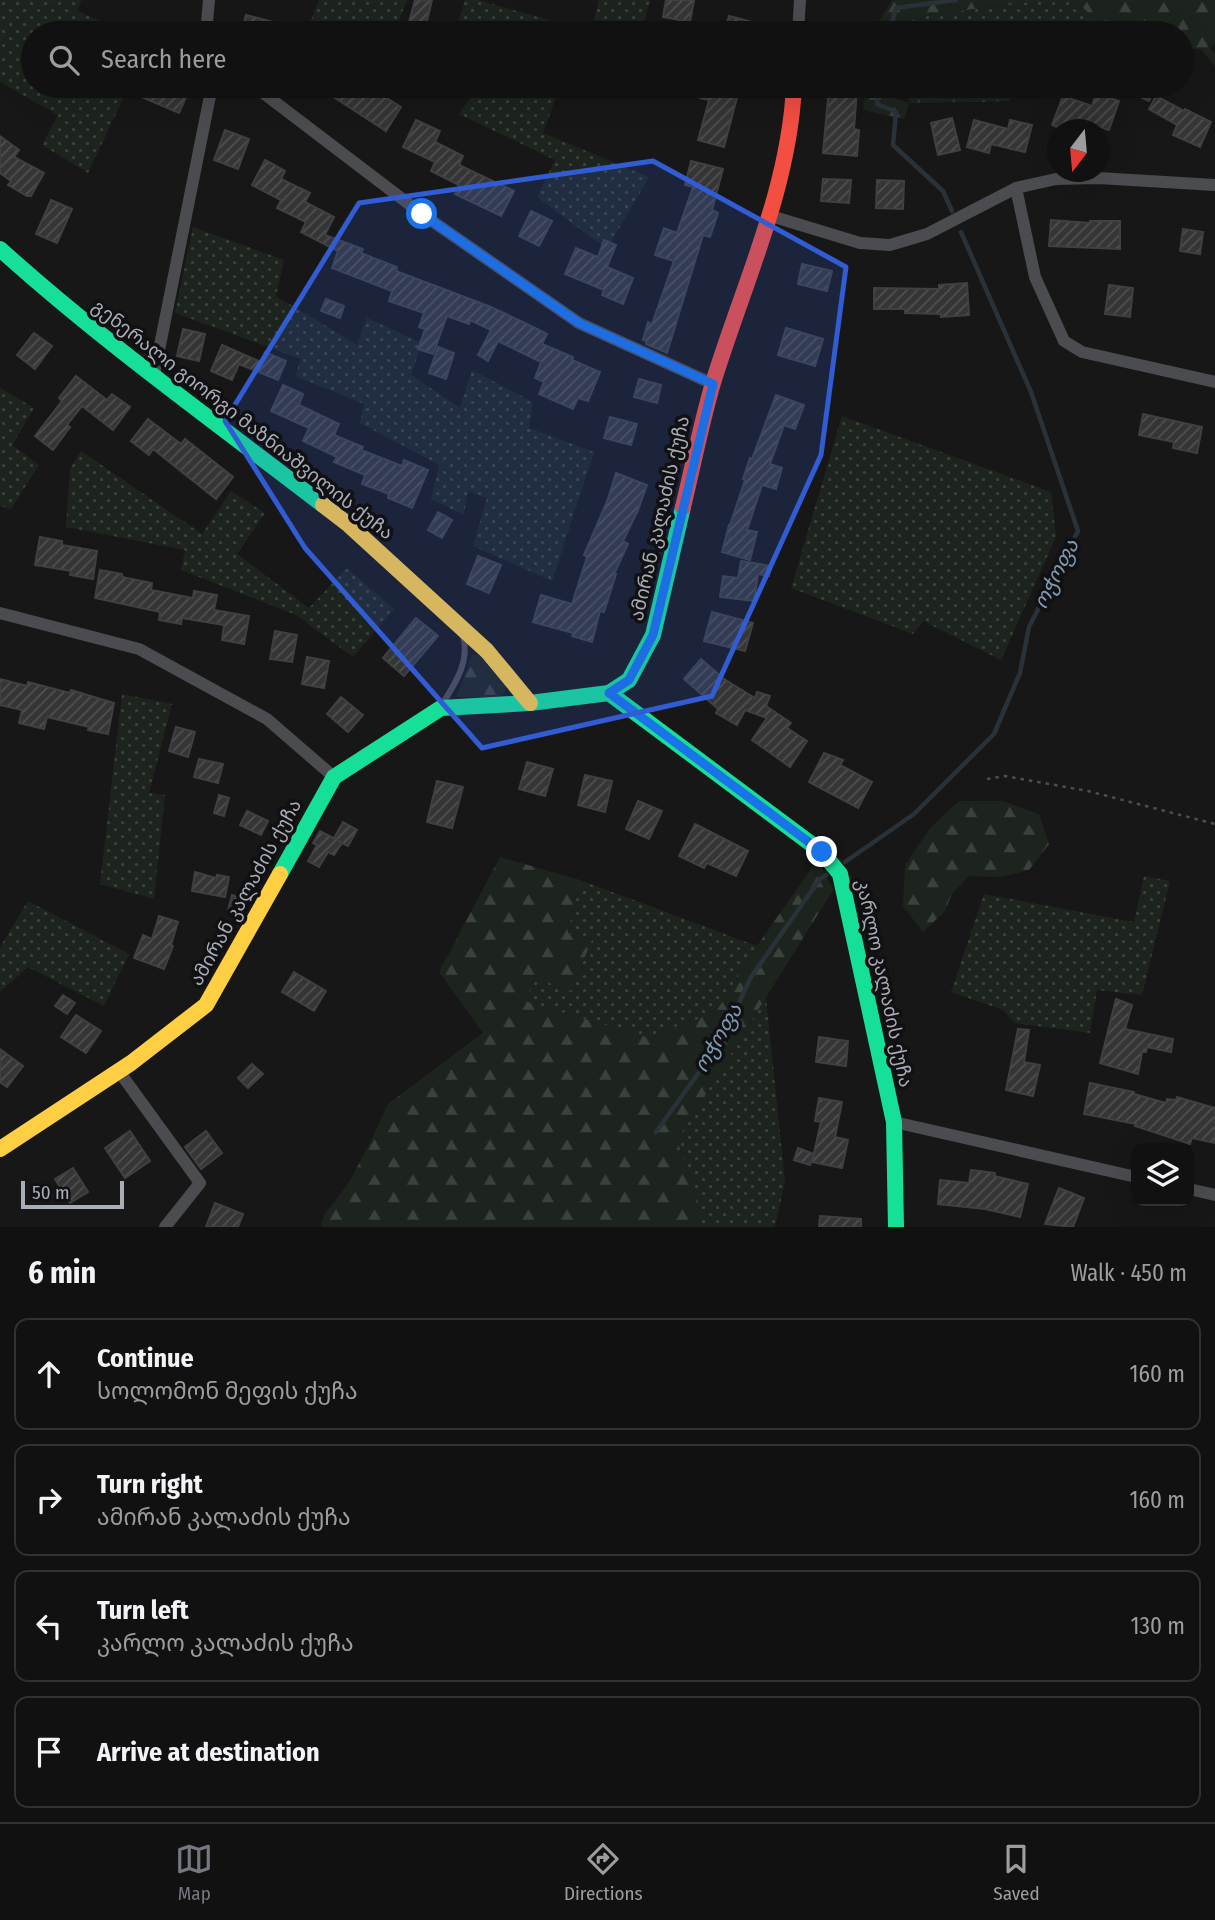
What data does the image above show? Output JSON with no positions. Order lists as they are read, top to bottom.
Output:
{
  "streets": {
    "street": ["გენერალი გიორგი მაზნიაშვილის ქუჩა", "ამირან კალაძის ქუჩა", "კარლო კალაძის ქუჩა"]
  },
  "crossings": [
    ["გენერალი გიორგი მაზნიაშვილის ქუჩა", "ამირან კალაძის ქუჩა"],
    ["ამირან კალაძის ქუჩა", "კარლო კალაძის ქუჩა"]
  ],
  "water": ["ოჭოფა"],
  "scale_bar": "50 m",
  "north": "bottom",
  "page": {
    "search": "Search here",
    "scale": "50 m",
    "heading": ["6 min", "Walk · 450 m"],
    "list": [
      ["Continue", "სოლომონ მეფის ქუჩა", "160 m"],
      ["Turn right", "ამირან კალაძის ქუჩა", "160 m"],
      ["Turn left", "კარლო კალაძის ქუჩა", "130 m"],
      "Arrive at destination"
    ],
    "nav": ["Map", "Directions", "Saved"]
  }
}
